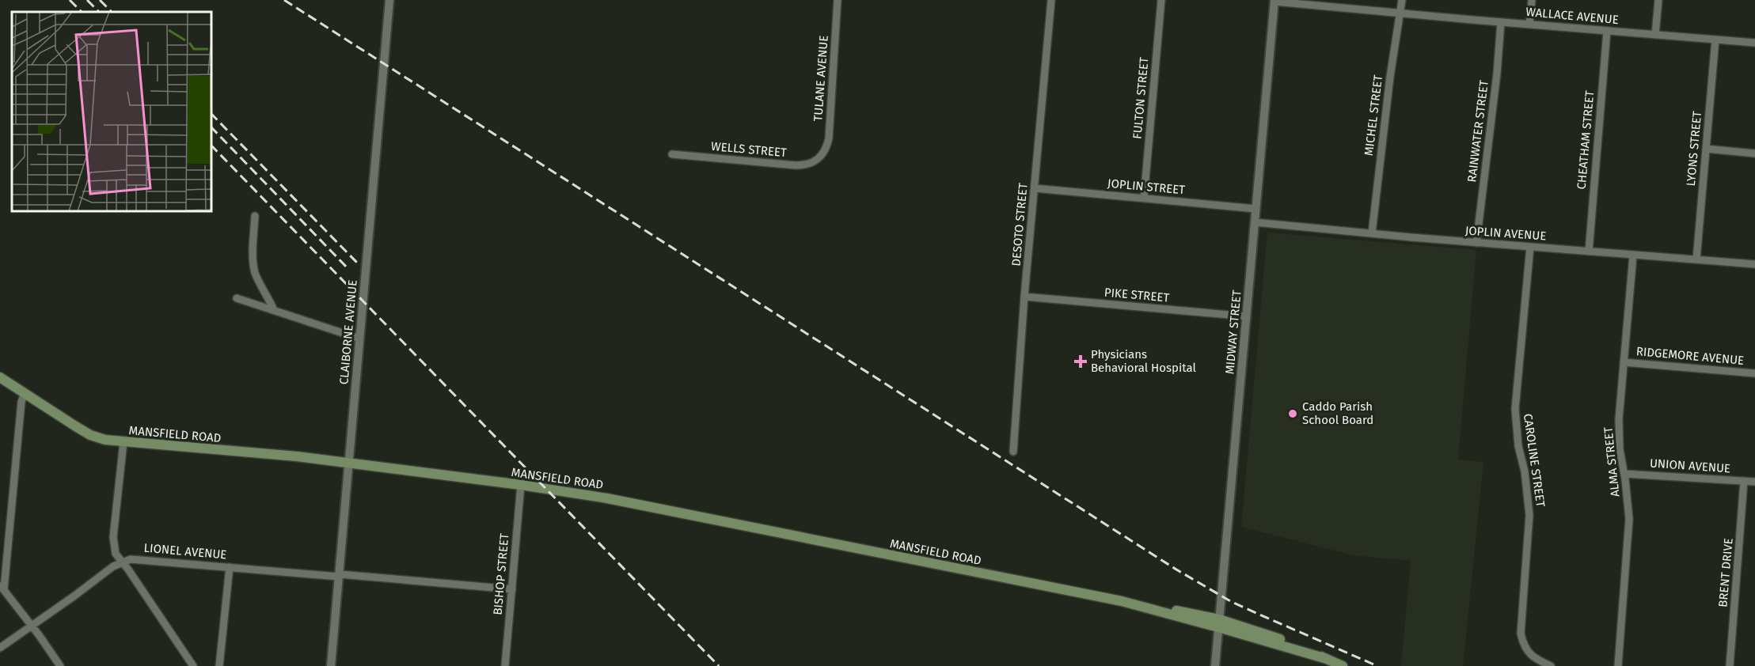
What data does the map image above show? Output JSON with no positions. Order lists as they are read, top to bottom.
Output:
{
  "streets": {
    "main road": ["MANSFIELD ROAD"],
    "street": [
      "WALLACE AVENUE",
      "TULANE AVENUE",
      "FULTON STREET",
      "MICHEL STREET",
      "RAINWATER STREET",
      "CHEATHAM STREET",
      "LYONS STREET",
      "WELLS STREET",
      "JOPLIN STREET",
      "DESOTO STREET",
      "JOPLIN AVENUE",
      "PIKE STREET",
      "CLAIBORNE AVENUE",
      "MIDWAY STREET",
      "RIDGEMORE AVENUE",
      "CAROLINE STREET",
      "ALMA STREET",
      "UNION AVENUE",
      "LIONEL AVENUE",
      "BRENT DRIVE",
      "BISHOP STREET"
    ]
  },
  "crossings": [
    ["WALLACE AVENUE", "MICHEL STREET"],
    ["WALLACE AVENUE", "RAINWATER STREET"],
    ["WALLACE AVENUE", "CHEATHAM STREET"],
    ["WALLACE AVENUE", "LYONS STREET"],
    ["WALLACE AVENUE", "MIDWAY STREET"],
    ["TULANE AVENUE", "WELLS STREET"],
    ["FULTON STREET", "JOPLIN STREET"],
    ["MICHEL STREET", "JOPLIN AVENUE"],
    ["RAINWATER STREET", "JOPLIN AVENUE"],
    ["CHEATHAM STREET", "JOPLIN AVENUE"],
    ["LYONS STREET", "JOPLIN AVENUE"],
    ["JOPLIN STREET", "DESOTO STREET"],
    ["JOPLIN STREET", "MIDWAY STREET"],
    ["DESOTO STREET", "PIKE STREET"],
    ["JOPLIN AVENUE", "MIDWAY STREET"],
    ["JOPLIN AVENUE", "CAROLINE STREET"],
    ["JOPLIN AVENUE", "ALMA STREET"],
    ["PIKE STREET", "MIDWAY STREET"],
    ["CLAIBORNE AVENUE", "MANSFIELD ROAD"],
    ["CLAIBORNE AVENUE", "LIONEL AVENUE"],
    ["MIDWAY STREET", "MANSFIELD ROAD"],
    ["RIDGEMORE AVENUE", "ALMA STREET"],
    ["MANSFIELD ROAD", "BISHOP STREET"],
    ["ALMA STREET", "UNION AVENUE"],
    ["UNION AVENUE", "BRENT DRIVE"],
    ["LIONEL AVENUE", "BISHOP STREET"]
  ],
  "places": {
    "health": ["Physicians Behavioral Hospital"],
    "other": ["Caddo Parish School Board"]
  }
}
